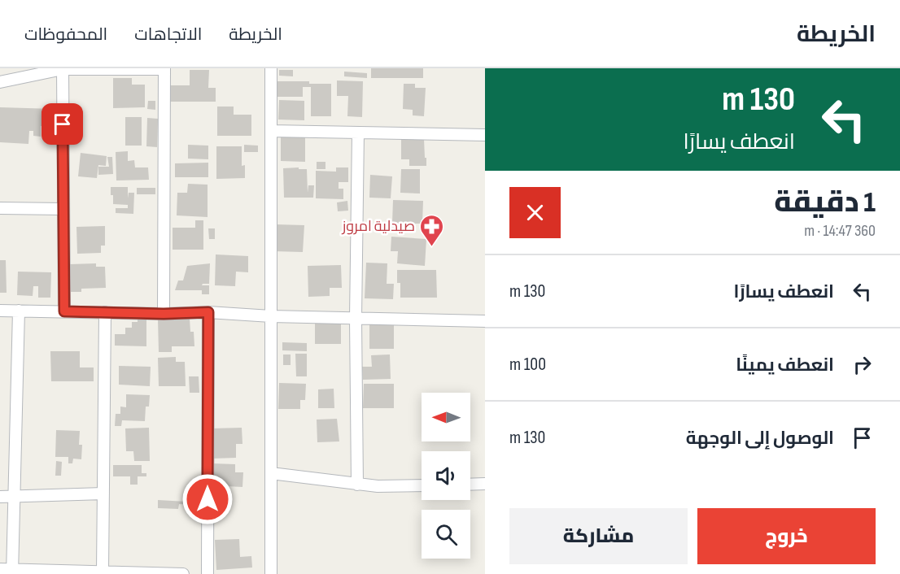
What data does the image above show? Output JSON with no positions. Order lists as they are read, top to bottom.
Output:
{
  "places": {
    "pharmacy": ["صيدلية امروز"]
  },
  "north": "left",
  "page": {
    "header": "الخريطة",
    "nav": ["الخريطة", "الاتجاهات", "المحفوظات"],
    "turn": ["130 m", "انعطف يسارًا"],
    "heading": ["1 دقيقة", "360 m · 14:47"],
    "list": [
      {
        "name": "انعطف يسارًا",
        "value": "130 m"
      },
      {
        "name": "انعطف يمينًا",
        "value": "100 m"
      },
      {
        "name": "الوصول إلى الوجهة",
        "value": "130 m"
      }
    ],
    "buttons": ["خروج", "مشاركة"]
  }
}
